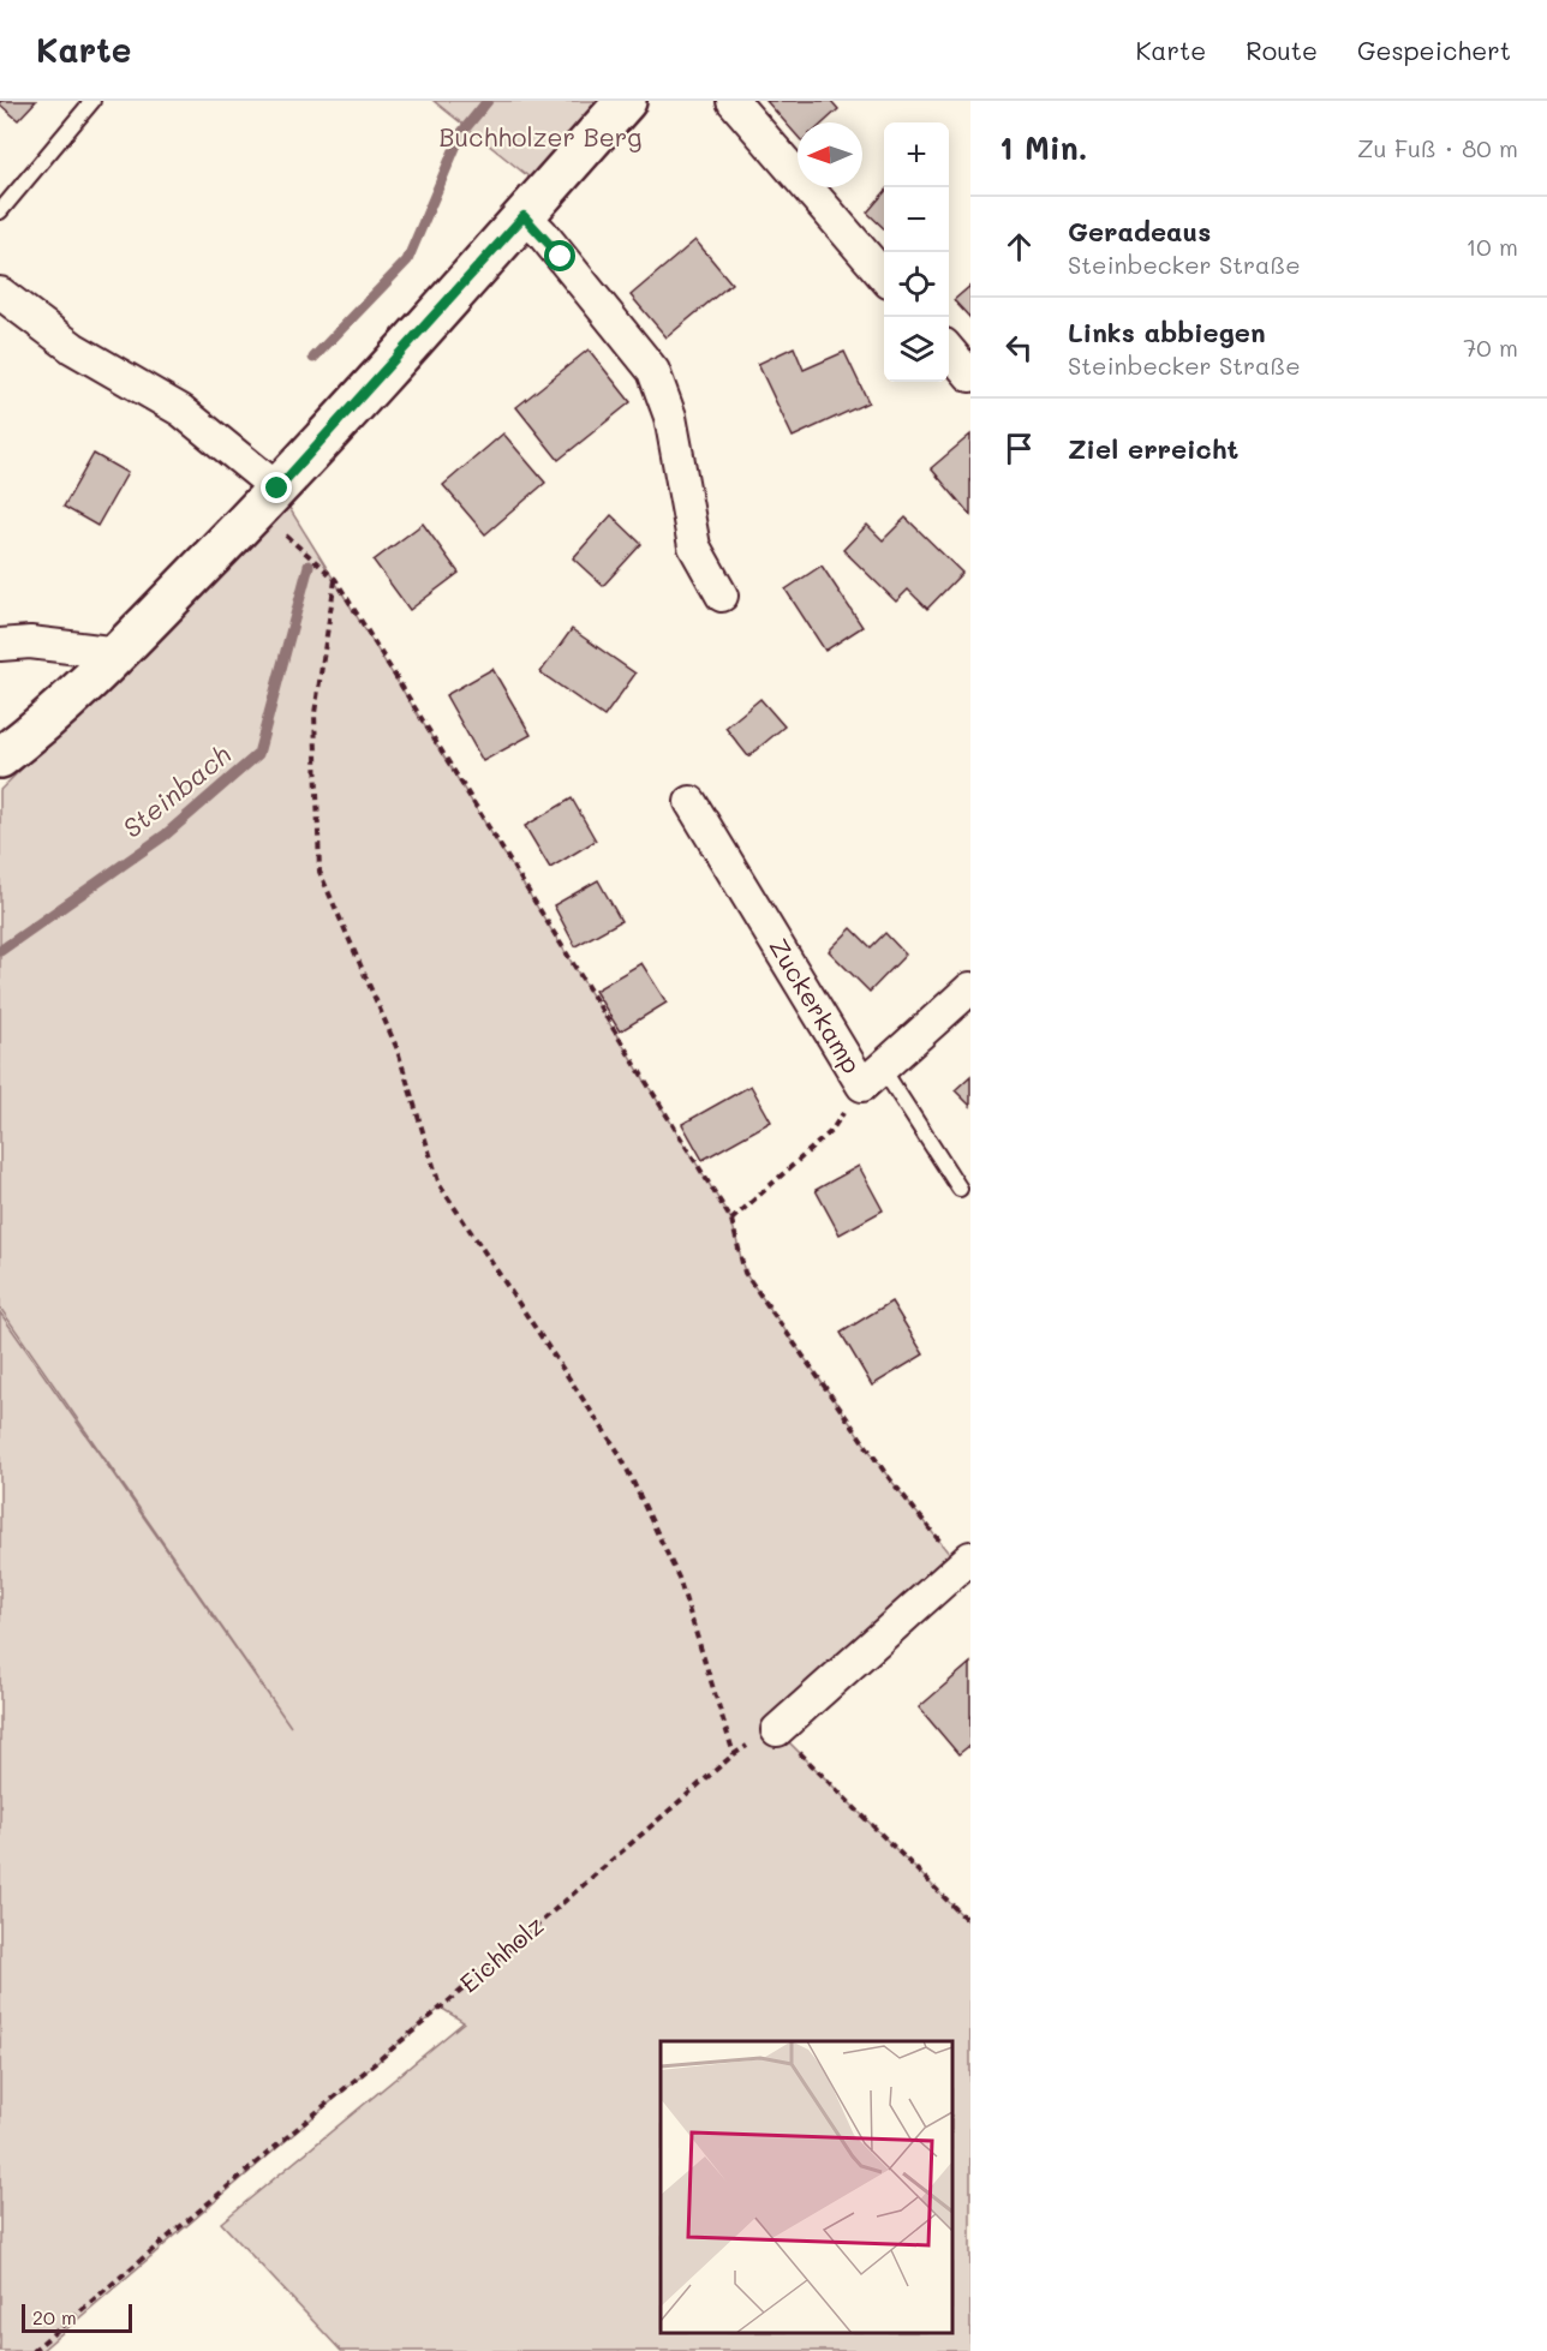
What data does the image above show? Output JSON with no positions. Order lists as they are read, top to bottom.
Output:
{
  "streets": {
    "street": ["Zuckerkamp"],
    "path": ["Eichholz"]
  },
  "water": ["Steinbach"],
  "parks": ["Buchholzer Berg"],
  "scale_bar": "20 m",
  "north": "left",
  "page": {
    "header": "Karte",
    "nav": ["Karte", "Route", "Gespeichert"],
    "heading": ["1 Min.", "Zu Fuß · 80 m"],
    "map_buttons": ["+", "−"],
    "list": [
      ["Geradeaus", "Steinbecker Straße", "10 m"],
      ["Links abbiegen", "Steinbecker Straße", "70 m"],
      "Ziel erreicht"
    ],
    "scale": "20 m"
  }
}
